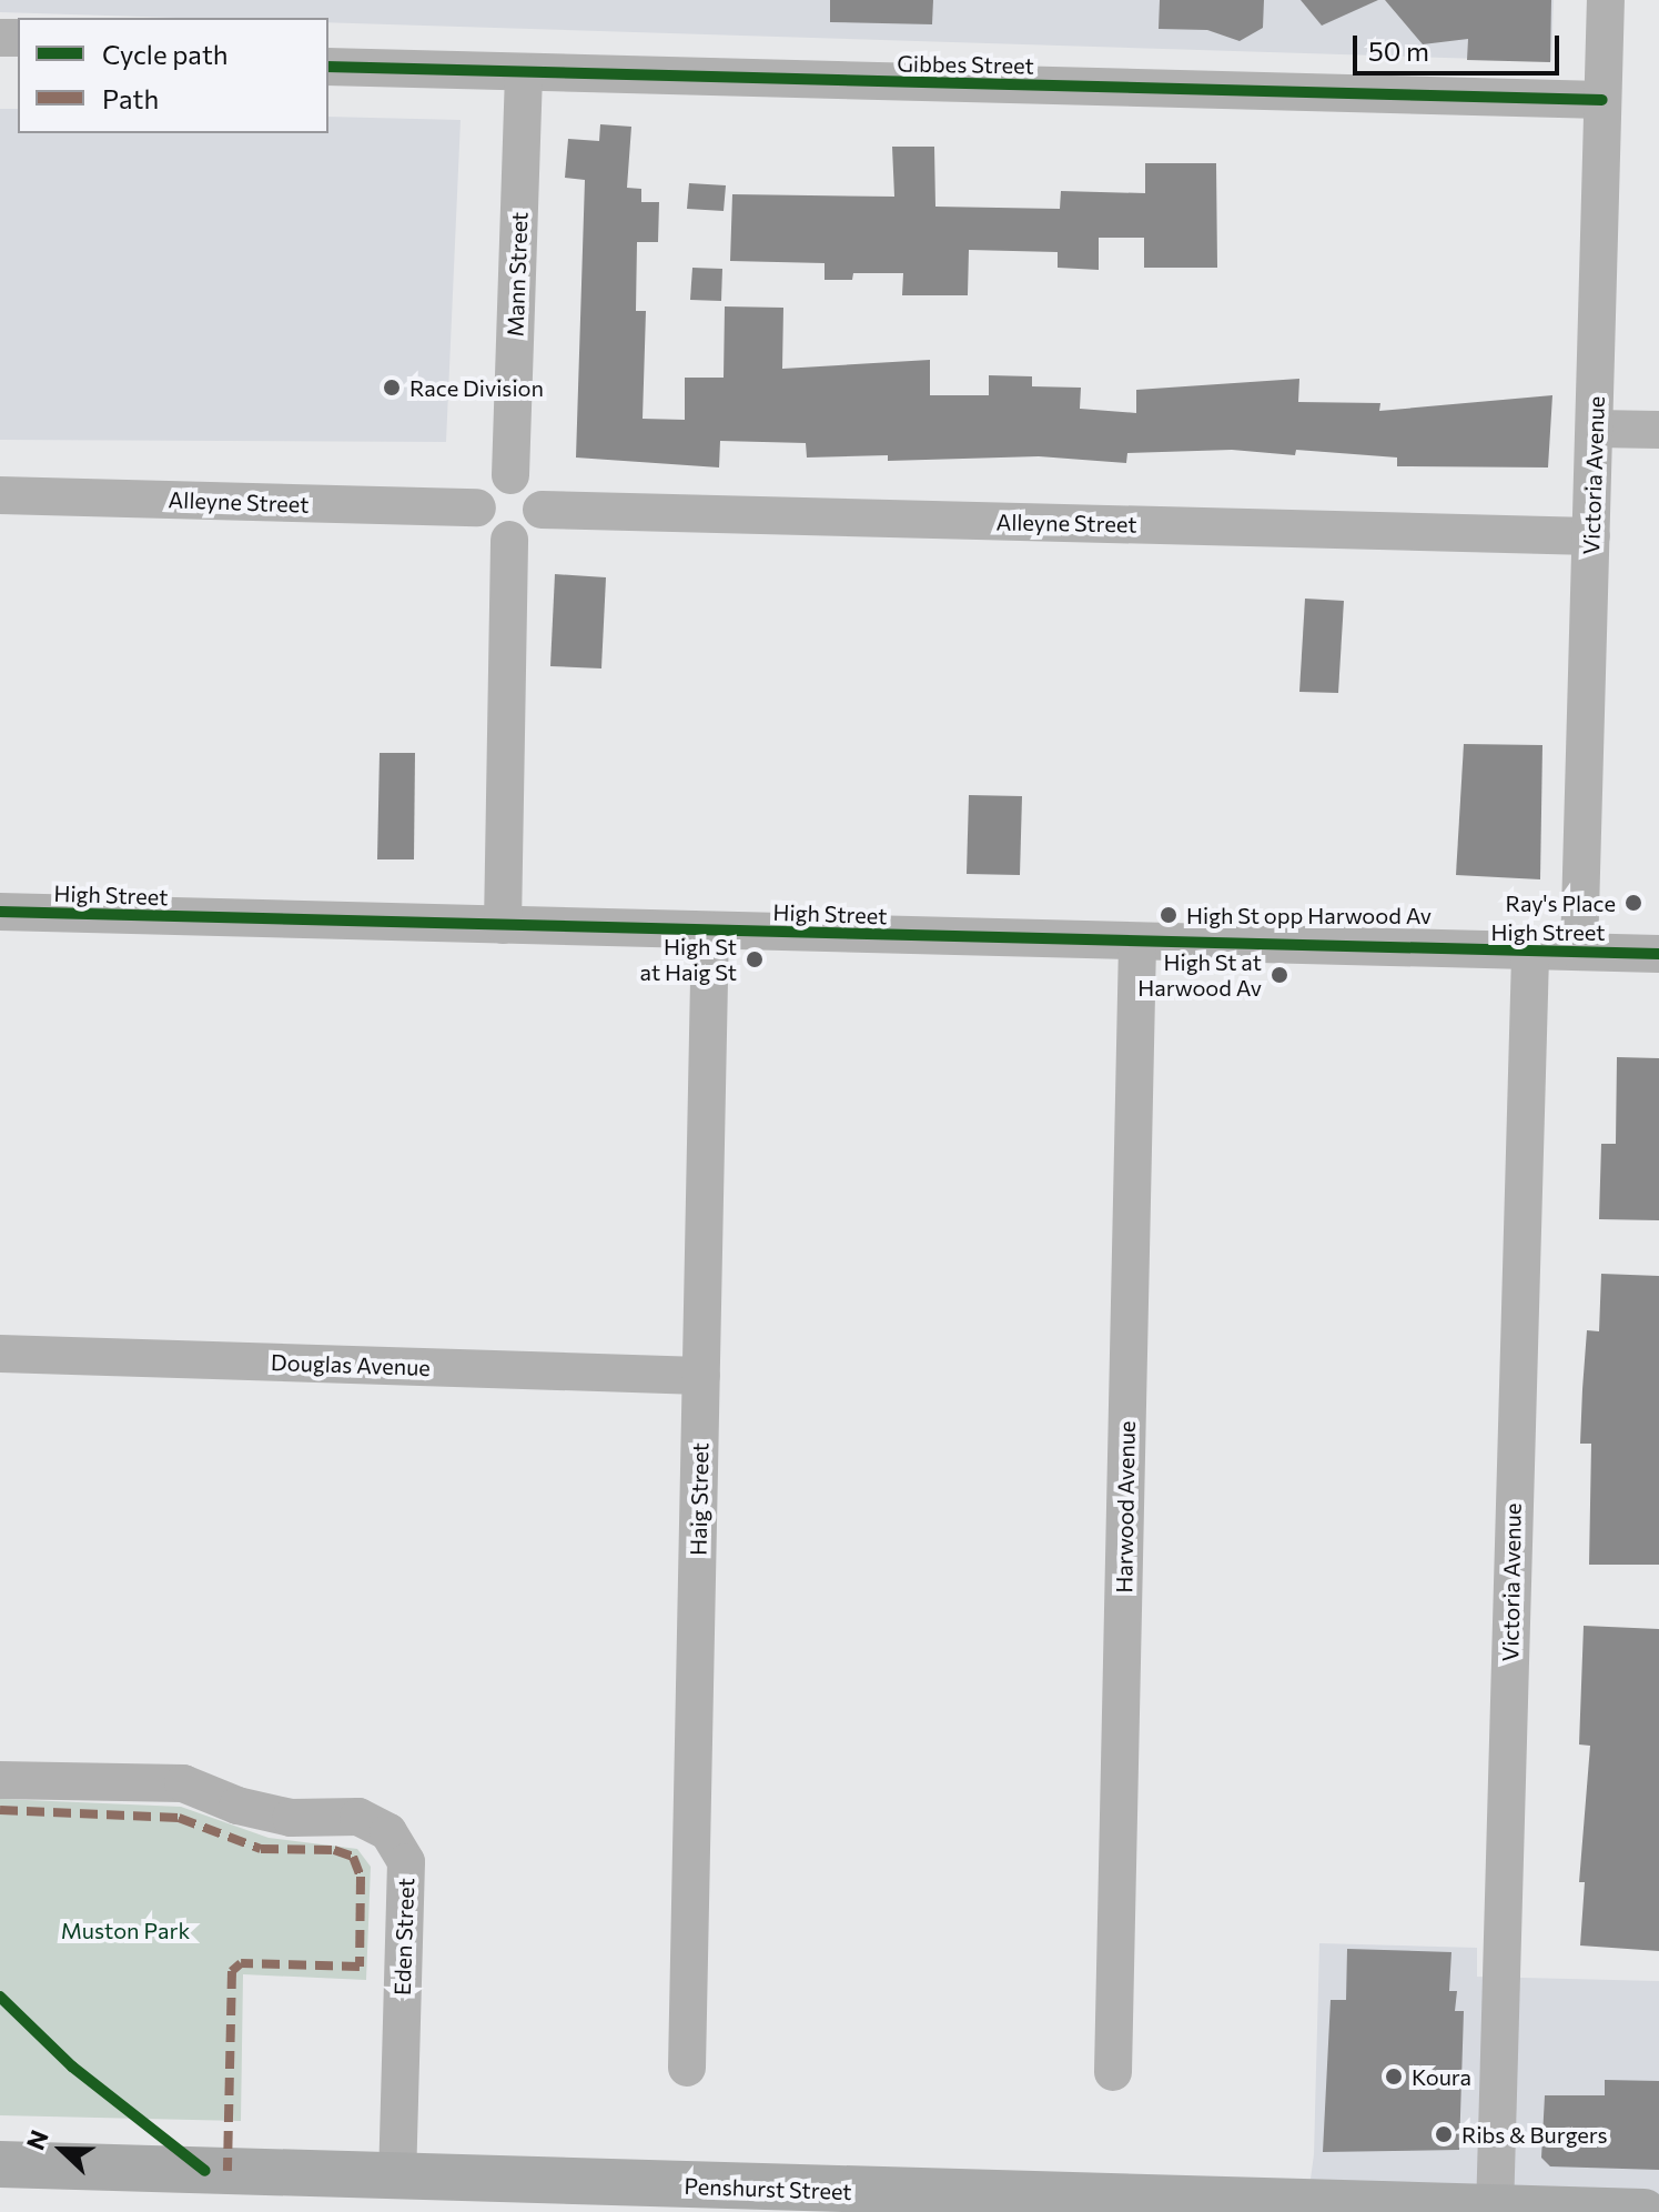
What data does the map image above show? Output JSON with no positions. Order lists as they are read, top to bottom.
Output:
{
  "streets": {
    "main road": ["Penshurst Street"],
    "street": [
      "Gibbes Street",
      "Mann Street",
      "Victoria Avenue",
      "Alleyne Street",
      "High Street",
      "Douglas Avenue",
      "Haig Street",
      "Harwood Avenue",
      "Eden Street"
    ]
  },
  "crossings": [
    ["Gibbes Street", "Mann Street"],
    ["Gibbes Street", "Victoria Avenue"],
    ["Mann Street", "Alleyne Street"],
    ["Victoria Avenue", "Alleyne Street"],
    ["Victoria Avenue", "High Street"],
    ["Victoria Avenue", "Penshurst Street"],
    ["High Street", "Haig Street"],
    ["High Street", "Harwood Avenue"],
    ["Douglas Avenue", "Haig Street"],
    ["Eden Street", "Penshurst Street"]
  ],
  "parks": ["Muston Park"],
  "places": [
    "Race Division",
    "Ray's Place",
    "High St opp Harwood Av",
    "High St at Haig St",
    "High St at Harwood Av",
    "Koura",
    "Ribs & Burgers"
  ],
  "legend": ["Cycle path", "Path"],
  "scale_bar": "50 m",
  "north": "left"
}
